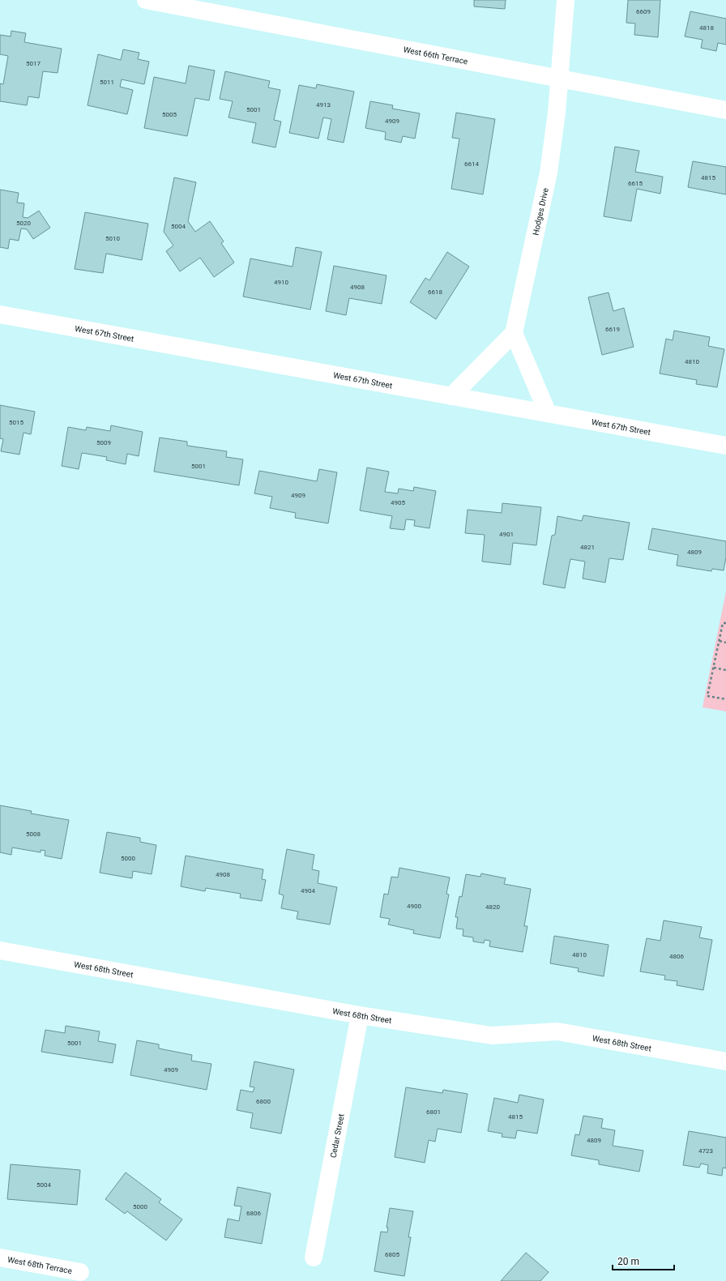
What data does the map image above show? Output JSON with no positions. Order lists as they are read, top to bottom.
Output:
{
  "streets": {
    "street": [
      "West 66th Terrace",
      "Hodges Drive",
      "West 67th Street",
      "West 68th Street",
      "Cedar Street",
      "West 68th Terrace"
    ]
  },
  "crossings": [
    ["West 66th Terrace", "Hodges Drive"],
    ["West 68th Street", "Cedar Street"]
  ],
  "house_numbers": [
    "6609",
    "4818",
    "5017",
    "5011",
    "4913",
    "5001",
    "5005",
    "4909",
    "6614",
    "4815",
    "6615",
    "5020",
    "5004",
    "5010",
    "4910",
    "4908",
    "6618",
    "6619",
    "4810",
    "5015",
    "5009",
    "5001",
    "4909",
    "4905",
    "4901",
    "4821",
    "4809",
    "5008",
    "5000",
    "4908",
    "4904",
    "4900",
    "4820",
    "4810",
    "4806",
    "5001",
    "4909",
    "6800",
    "6801",
    "4815",
    "4809",
    "4723",
    "5004",
    "5000",
    "6806",
    "6805"
  ],
  "scale_bar": "20 m"
}
